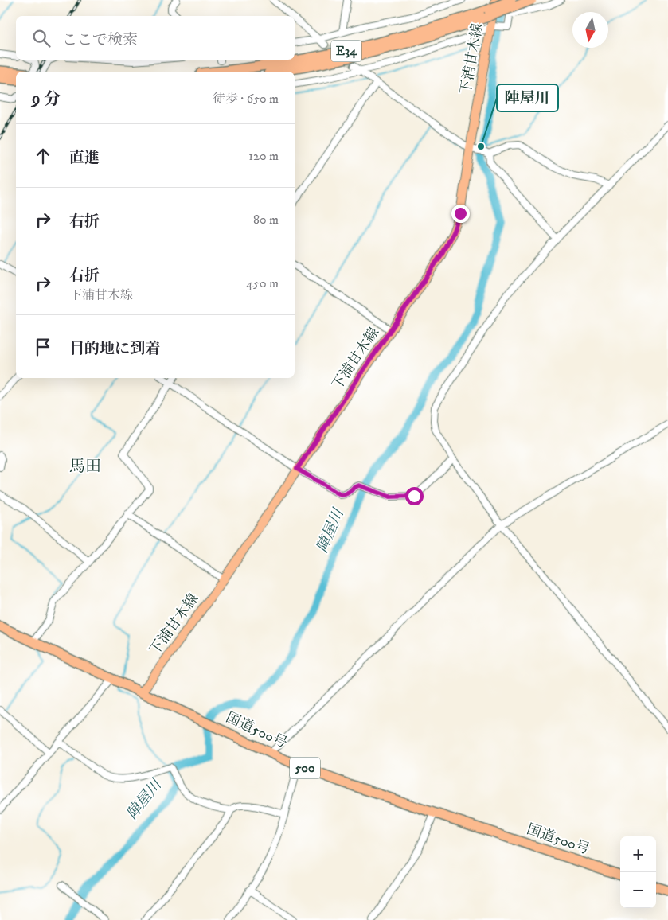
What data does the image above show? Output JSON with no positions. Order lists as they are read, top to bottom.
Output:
{
  "streets": {
    "highway": ["E34", "国道500号", "500"],
    "main road": ["下浦甘木線"]
  },
  "crossings": [
    ["下浦甘木線", "国道500号"]
  ],
  "districts": ["馬田"],
  "water": ["陣屋川"],
  "places": ["陣屋川"],
  "north": "bottom",
  "page": {
    "search": "ここで検索",
    "heading": ["9 分", "徒歩 · 650 m"],
    "list": [
      ["直進", "120 m"],
      ["右折", "80 m"],
      ["右折", "下浦甘木線", "450 m"],
      "目的地に到着"
    ],
    "map_buttons": ["+", "−"]
  }
}
